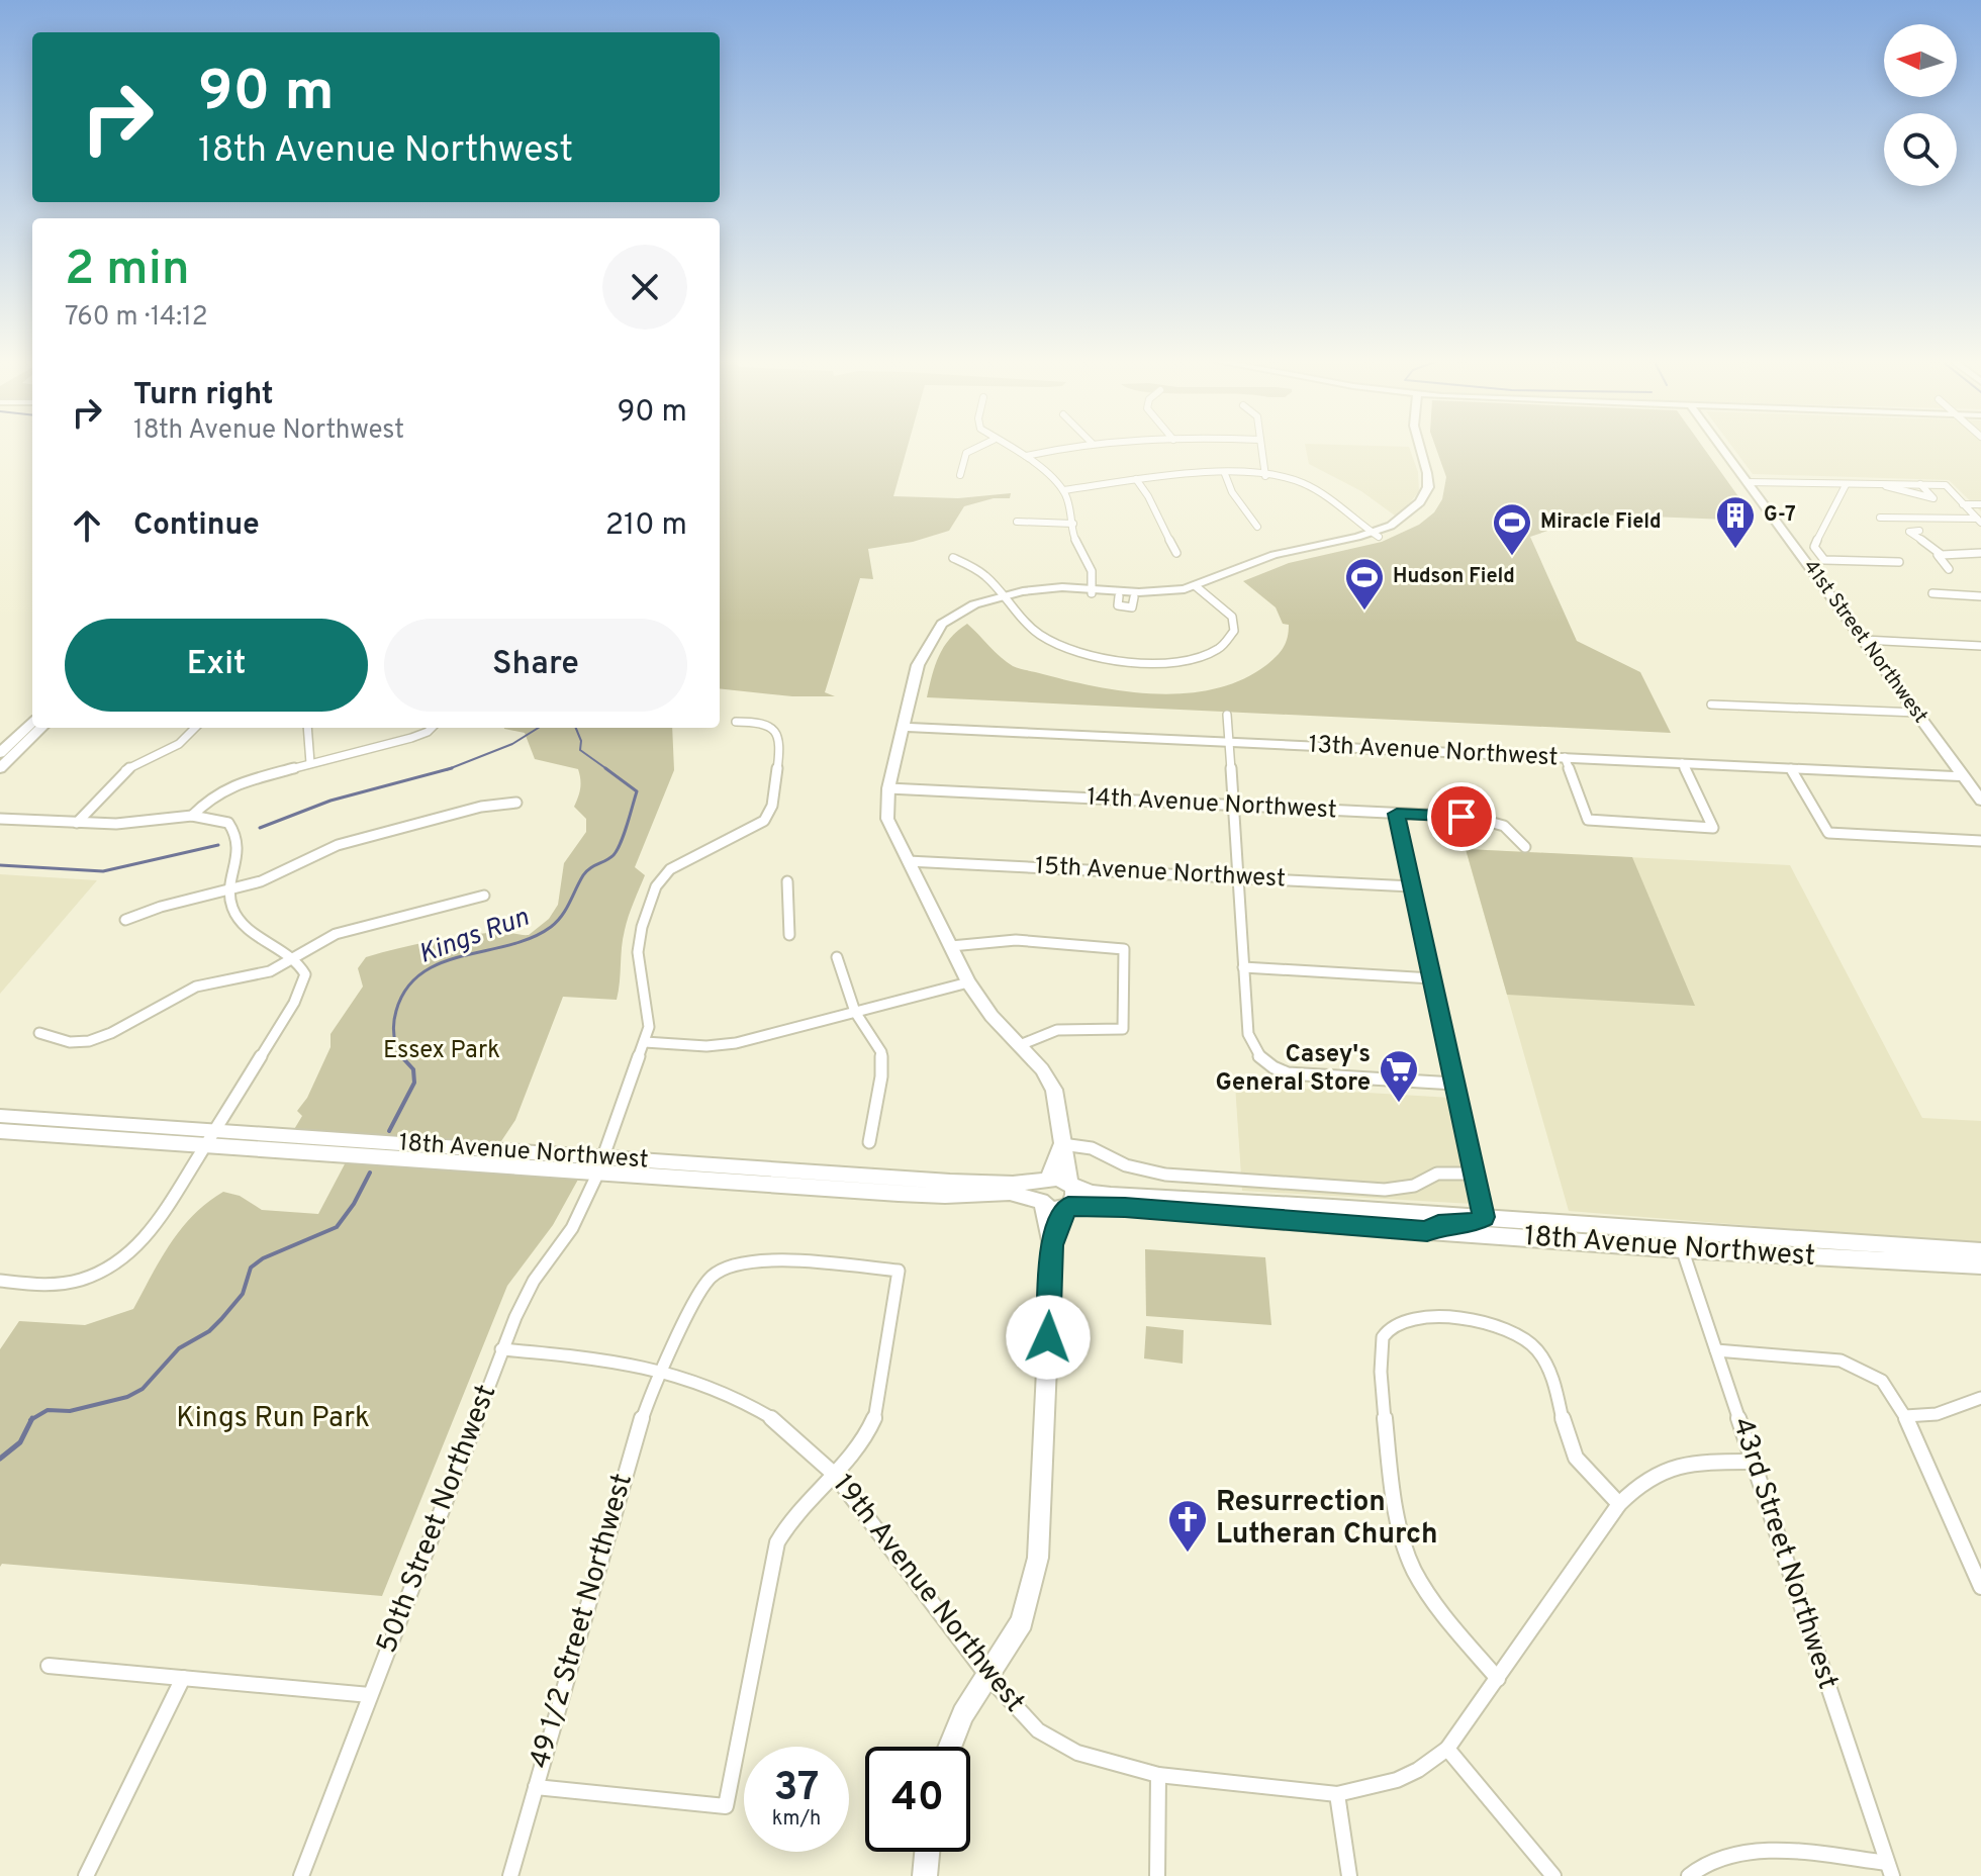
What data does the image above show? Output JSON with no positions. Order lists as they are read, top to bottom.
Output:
{
  "streets": {
    "main road": ["41st Street Northwest", "13th Avenue Northwest", "18th Avenue Northwest"],
    "street": [
      "14th Avenue Northwest",
      "15th Avenue Northwest",
      "50th Street Northwest",
      "43rd Street Northwest",
      "19th Avenue Northwest",
      "49 1/2 Street Northwest"
    ]
  },
  "crossings": [
    ["41st Street Northwest", "13th Avenue Northwest"],
    ["18th Avenue Northwest", "50th Street Northwest"],
    ["18th Avenue Northwest", "43rd Street Northwest"],
    ["50th Street Northwest", "19th Avenue Northwest"],
    ["43rd Street Northwest", "19th Avenue Northwest"],
    ["19th Avenue Northwest", "49 1/2 Street Northwest"]
  ],
  "water": ["Kings Run"],
  "parks": ["Essex Park", "Kings Run Park"],
  "places": {
    "building": ["G-7"],
    "sports": ["Miracle Field", "Hudson Field"],
    "supermarket": ["Casey's General Store"],
    "church": ["Resurrection Lutheran Church"]
  },
  "north": "left",
  "page": {
    "turn": ["90 m", "18th Avenue Northwest"],
    "heading": ["2 min", "760 m · 14:12"],
    "list": [
      {
        "name": "Turn right",
        "note": "18th Avenue Northwest",
        "value": "90 m"
      },
      {
        "name": "Continue",
        "value": "210 m"
      }
    ],
    "buttons": ["Exit", "Share"],
    "speed": "37 km/h",
    "limit": "40"
  }
}
